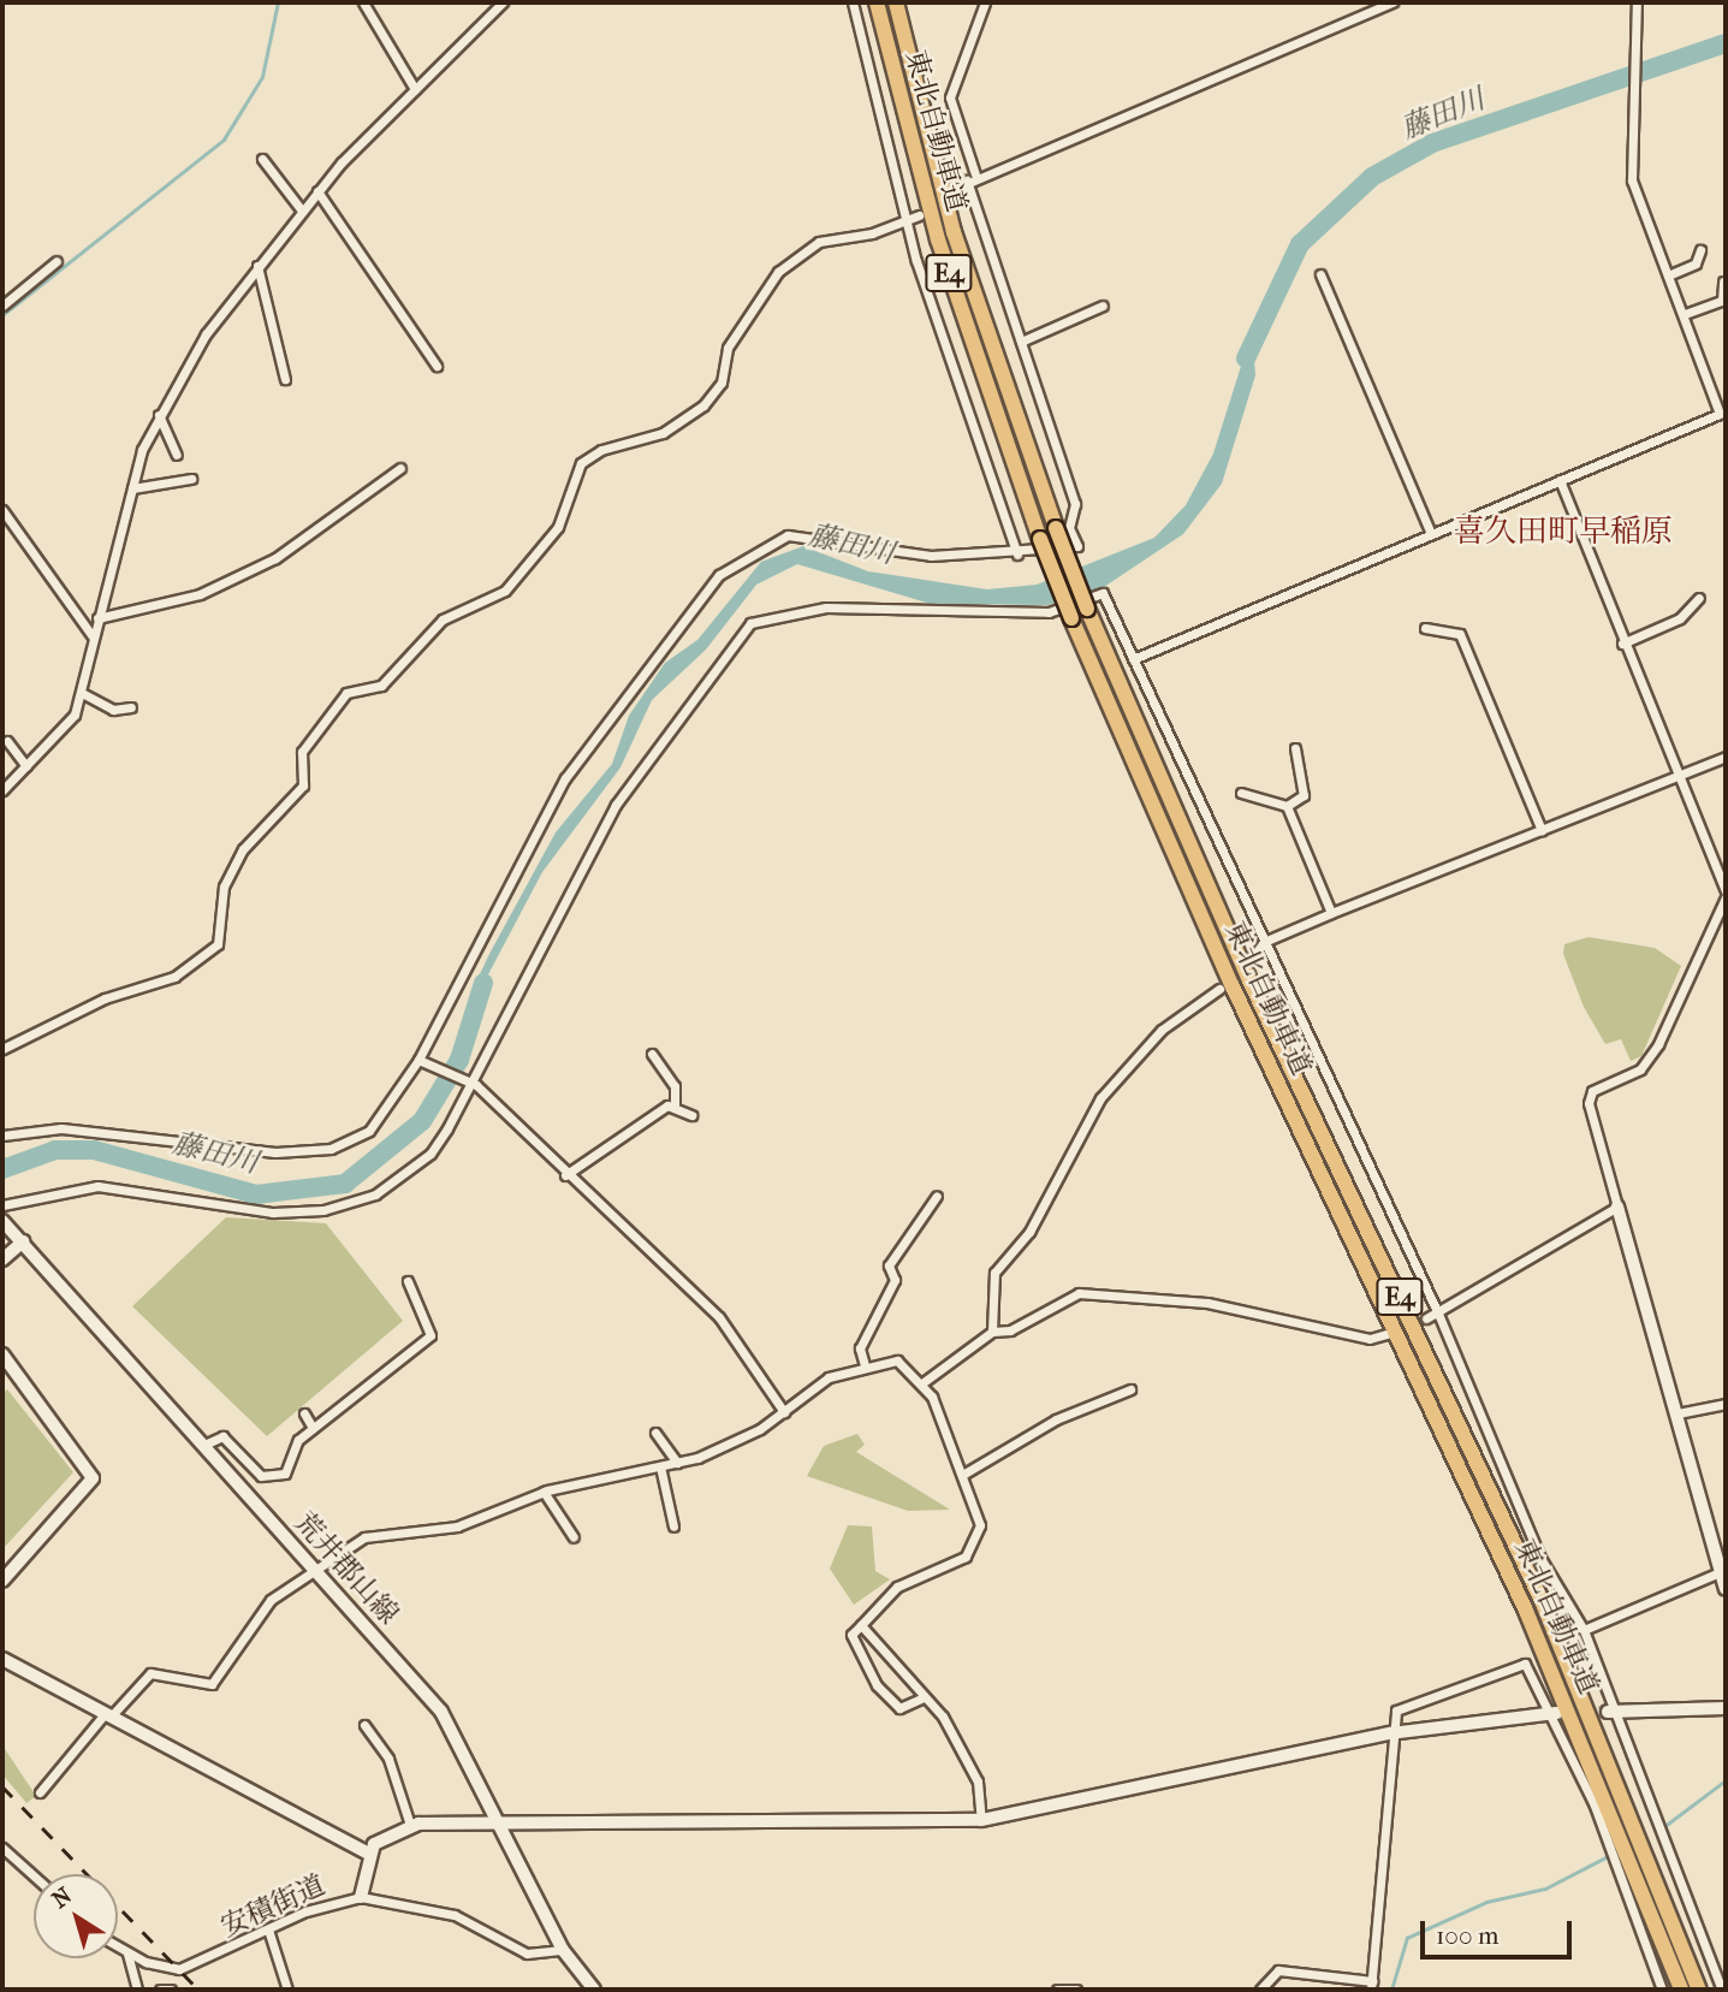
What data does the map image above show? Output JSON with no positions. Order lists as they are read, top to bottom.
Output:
{
  "streets": {
    "highway": ["東北自動車道", "E4"],
    "street": ["荒井郡山線", "安積街道"]
  },
  "crossings": [
    ["荒井郡山線", "安積街道"]
  ],
  "districts": ["喜久田町早稲原"],
  "water": ["藤田川"],
  "scale_bar": "100 m",
  "north": "top left"
}
